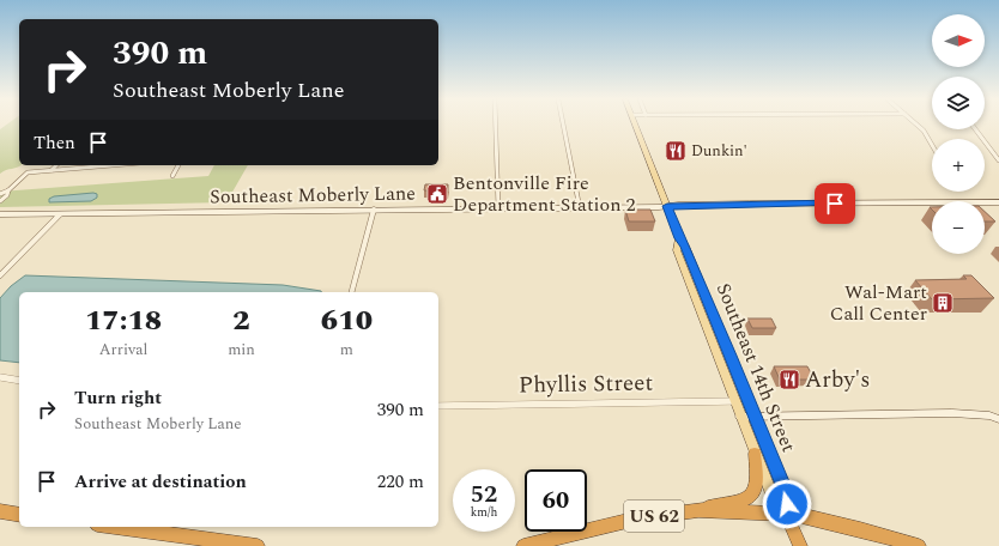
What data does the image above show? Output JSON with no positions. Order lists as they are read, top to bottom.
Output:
{
  "streets": {
    "highway": ["Southeast 14th Street", "US 62"],
    "street": ["Southeast Moberly Lane", "Phyllis Street"]
  },
  "crossings": [
    ["Southeast Moberly Lane", "Southeast 14th Street"],
    ["Southeast 14th Street", "Phyllis Street"],
    ["Southeast 14th Street", "US 62"]
  ],
  "places": {
    "restaurant": ["Dunkin'", "Arby's"],
    "public building": ["Bentonville Fire Department Station 2"],
    "building": ["Wal-Mart Call Center"]
  },
  "north": "right",
  "page": {
    "map_buttons": ["+", "−"],
    "turn": ["390 m", "Southeast Moberly Lane"],
    "then": "Then",
    "eta": [
      "17:18",
      "Arrival",
      "2",
      "min",
      "610",
      "m"
    ],
    "list": [
      {
        "name": "Turn right",
        "note": "Southeast Moberly Lane",
        "value": "390 m"
      },
      {
        "name": "Arrive at destination",
        "value": "220 m"
      }
    ],
    "speed": "52 km/h",
    "limit": "60"
  }
}
